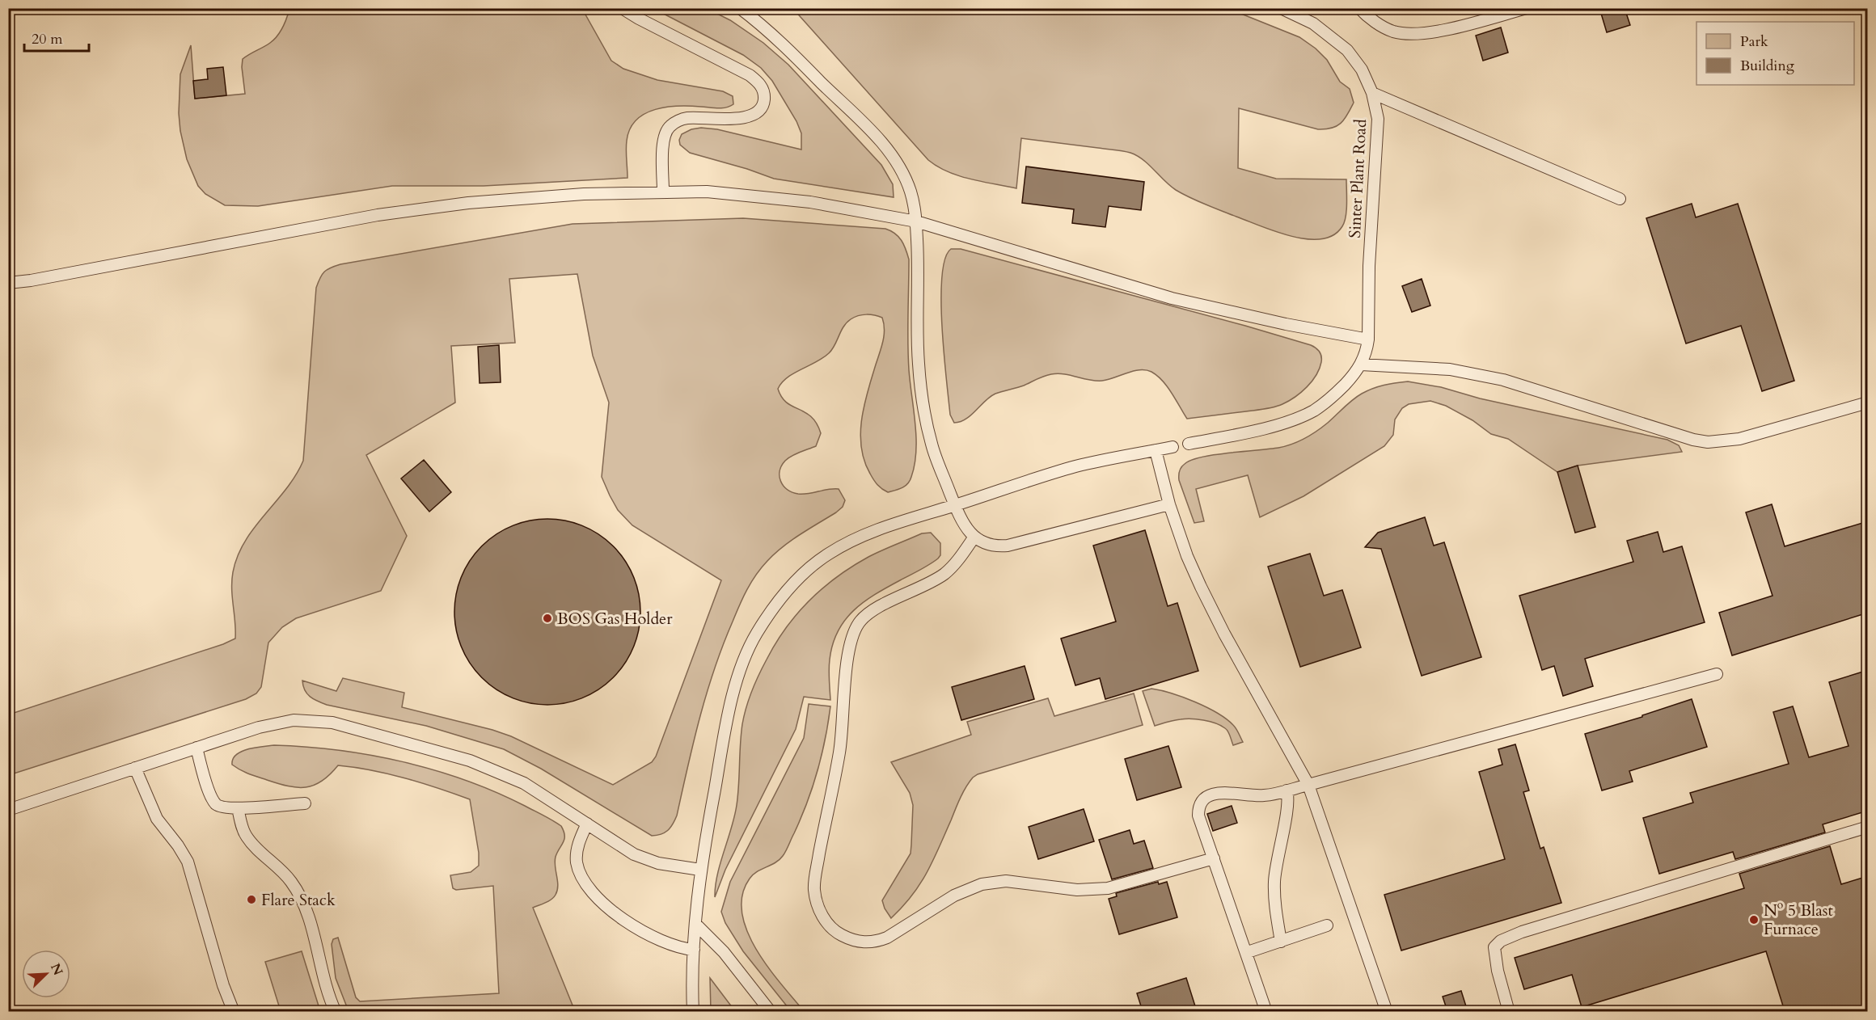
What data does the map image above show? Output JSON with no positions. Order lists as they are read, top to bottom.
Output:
{
  "streets": {
    "lane": ["Sinter Plant Road"]
  },
  "places": ["BOS Gas Holder", "Flare Stack", "Nº 5 Blast Furnace"],
  "legend": ["Park", "Building"],
  "scale_bar": "20 m",
  "north": "top right"
}
